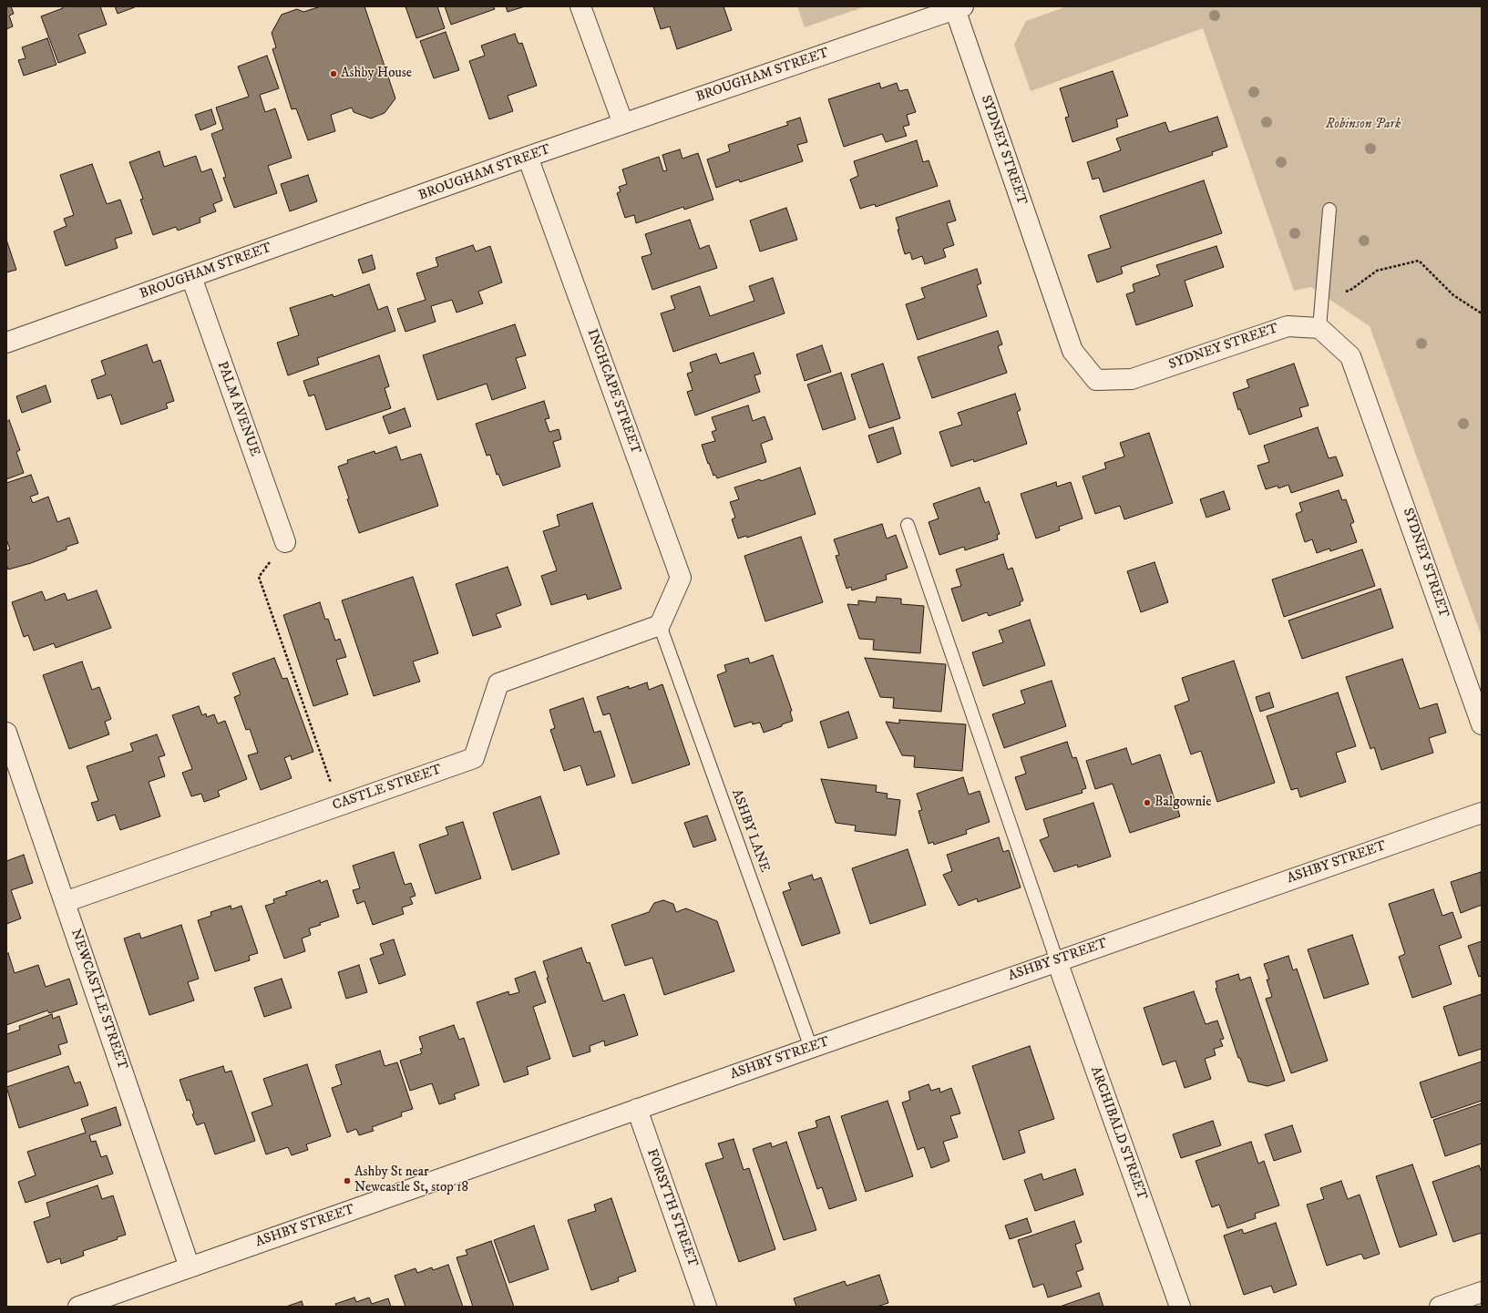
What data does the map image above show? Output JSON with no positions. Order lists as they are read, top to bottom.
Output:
{
  "streets": {
    "street": [
      "BROUGHAM STREET",
      "SYDNEY STREET",
      "INCHCAPE STREET",
      "PALM AVENUE",
      "CASTLE STREET",
      "ASHBY STREET",
      "NEWCASTLE STREET",
      "ARCHIBALD STREET",
      "FORSYTH STREET"
    ],
    "lane": ["ASHBY LANE"]
  },
  "crossings": [
    ["BROUGHAM STREET", "SYDNEY STREET"],
    ["BROUGHAM STREET", "INCHCAPE STREET"],
    ["BROUGHAM STREET", "PALM AVENUE"],
    ["INCHCAPE STREET", "CASTLE STREET"],
    ["INCHCAPE STREET", "ASHBY LANE"],
    ["CASTLE STREET", "ASHBY LANE"],
    ["CASTLE STREET", "NEWCASTLE STREET"],
    ["ASHBY LANE", "ASHBY STREET"],
    ["ASHBY STREET", "NEWCASTLE STREET"],
    ["ASHBY STREET", "ARCHIBALD STREET"],
    ["ASHBY STREET", "FORSYTH STREET"]
  ],
  "parks": ["Robinson Park"],
  "places": ["Ashby House", "Balgownie", "Ashby St near Newcastle St, stop 18"]
}
